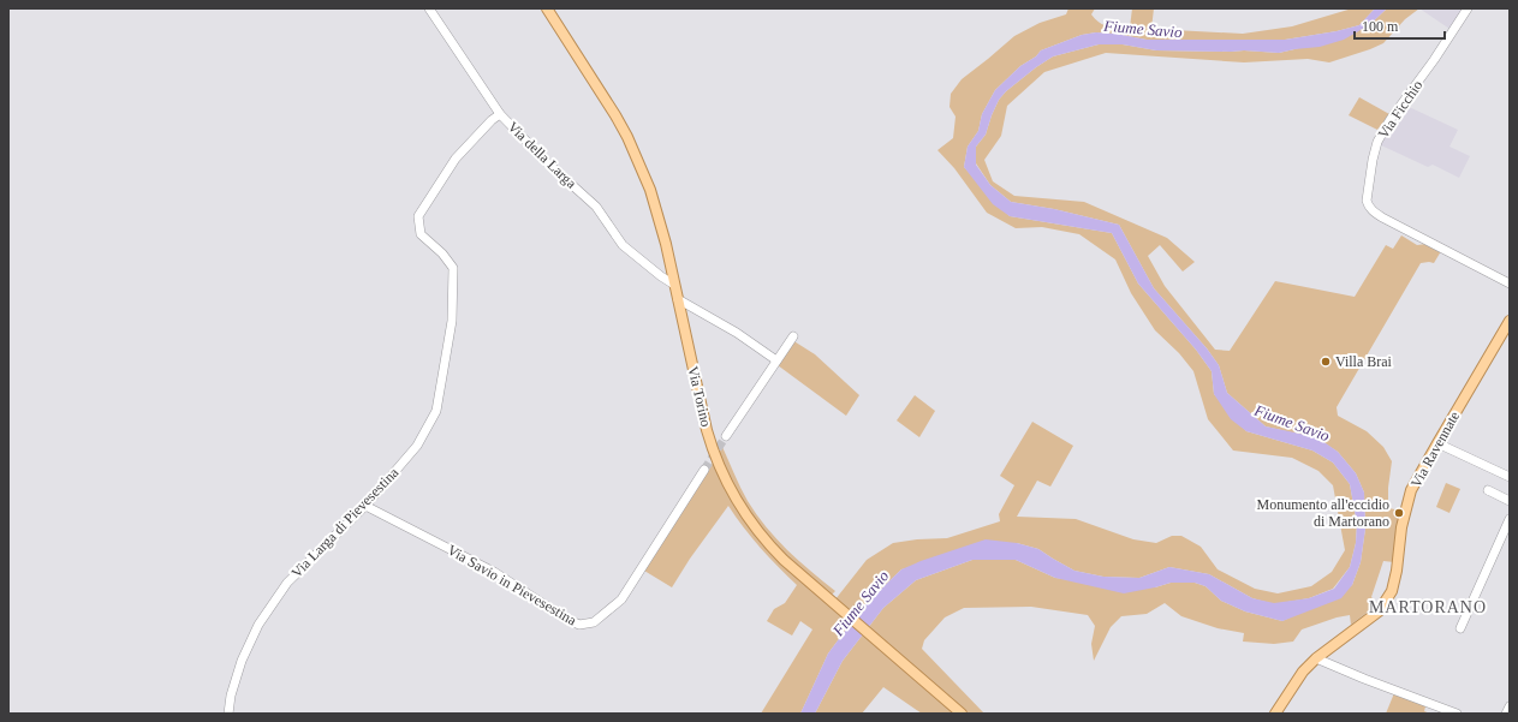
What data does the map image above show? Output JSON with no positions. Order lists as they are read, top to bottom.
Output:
{
  "streets": {
    "main road": ["Via Torino", "Via Ravennate"],
    "street": [
      "Via Ficchio",
      "Via della Larga",
      "Via Larga di Pievesestina",
      "Via Savio in Pievesestina"
    ]
  },
  "crossings": [
    ["Via della Larga", "Via Torino"],
    ["Via della Larga", "Via Larga di Pievesestina"],
    ["Via Larga di Pievesestina", "Via Savio in Pievesestina"]
  ],
  "districts": ["MARTORANO"],
  "water": ["Fiume Savio"],
  "places": ["Villa Brai", "Monumento all'eccidio di Martorano"],
  "scale_bar": "100 m"
}
